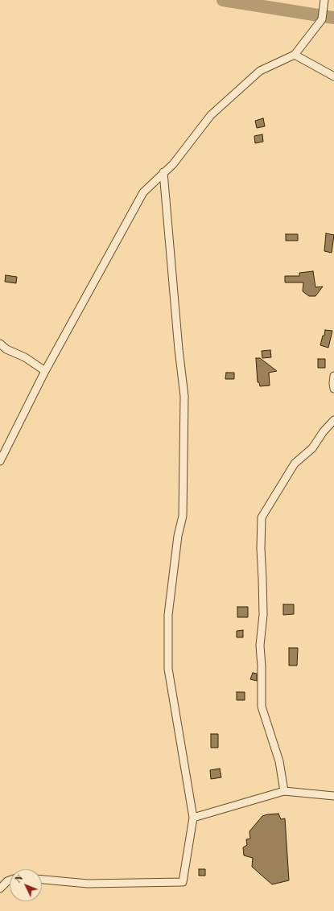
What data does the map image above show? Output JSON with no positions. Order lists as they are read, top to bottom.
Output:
{
  "north": "top left"
}
